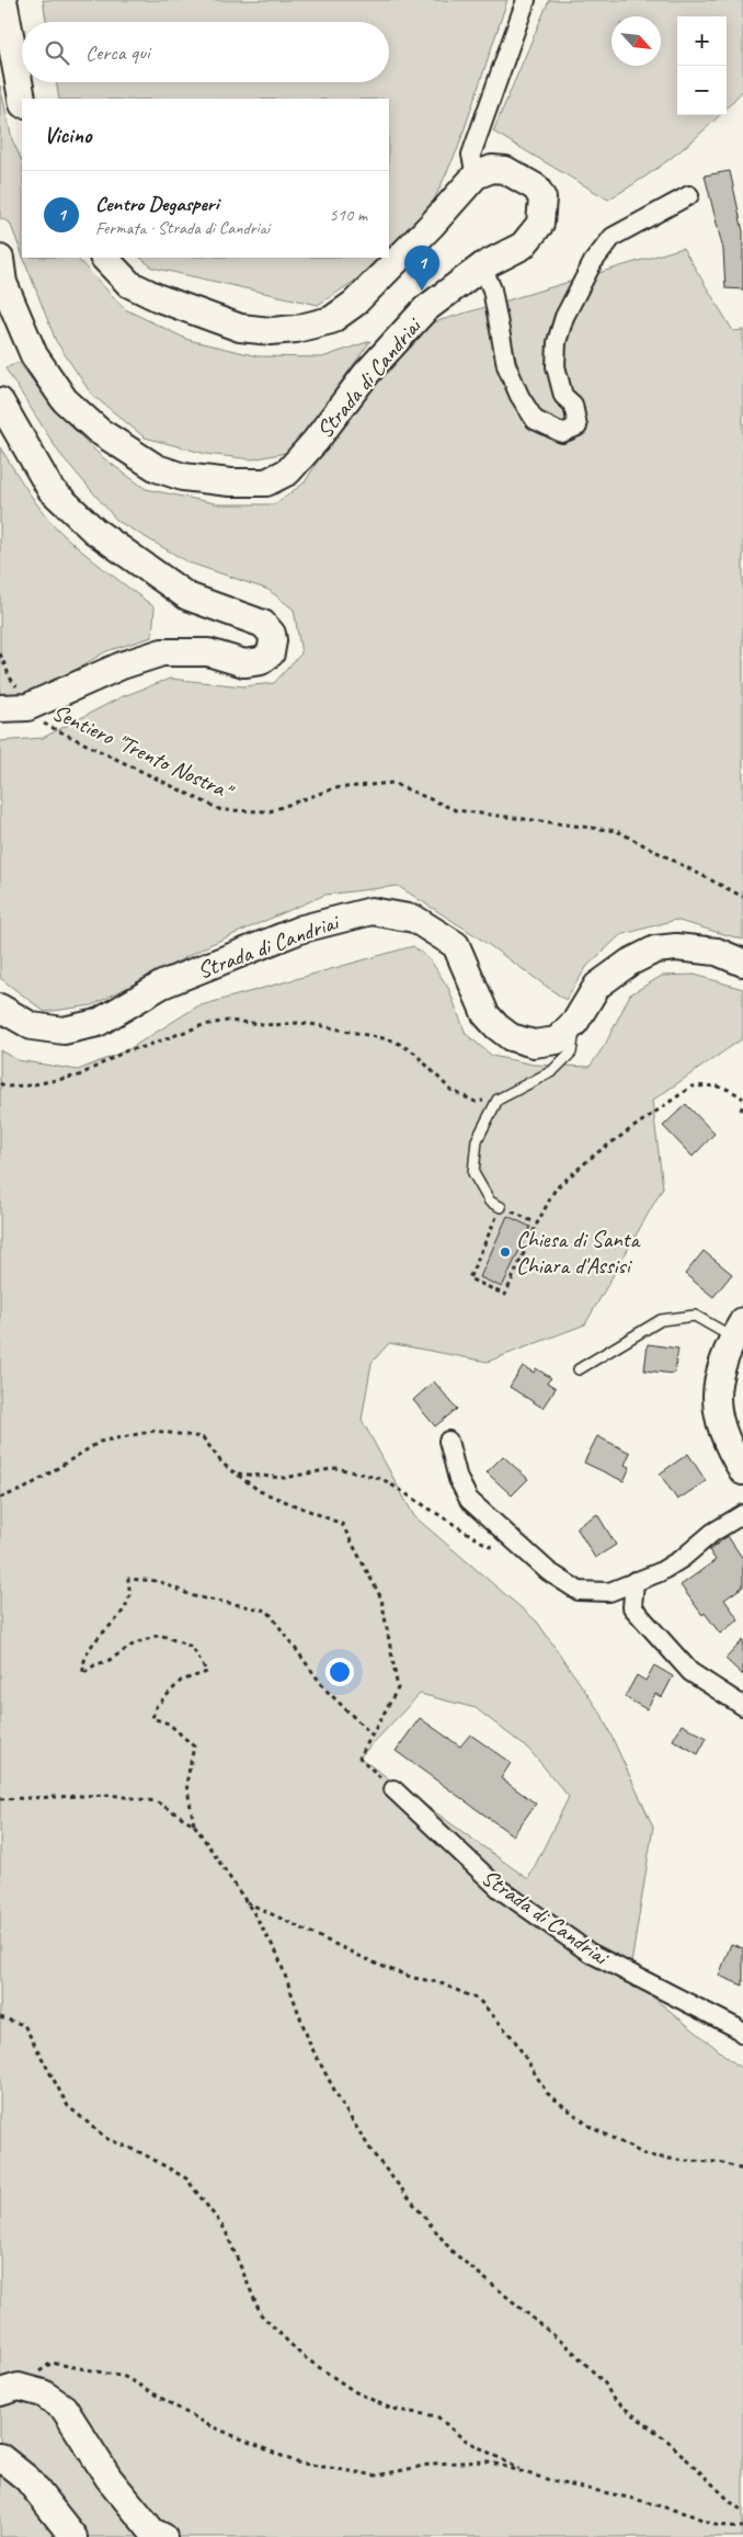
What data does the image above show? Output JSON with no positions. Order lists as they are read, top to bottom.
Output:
{
  "streets": {
    "main road": ["Strada di Candriai"],
    "path": ["Sentiero \"Trento Nostra\""]
  },
  "places": ["Chiesa di Santa Chiara d'Assisi"],
  "north": "bottom right",
  "page": {
    "map_buttons": ["+", "−"],
    "search": "Cerca qui",
    "heading": "Vicino",
    "list": [
      {
        "mark": "1",
        "name": "Centro Degasperi",
        "note": "Fermata · Strada di Candriai",
        "value": "510 m"
      }
    ],
    "pins": "1"
  }
}
